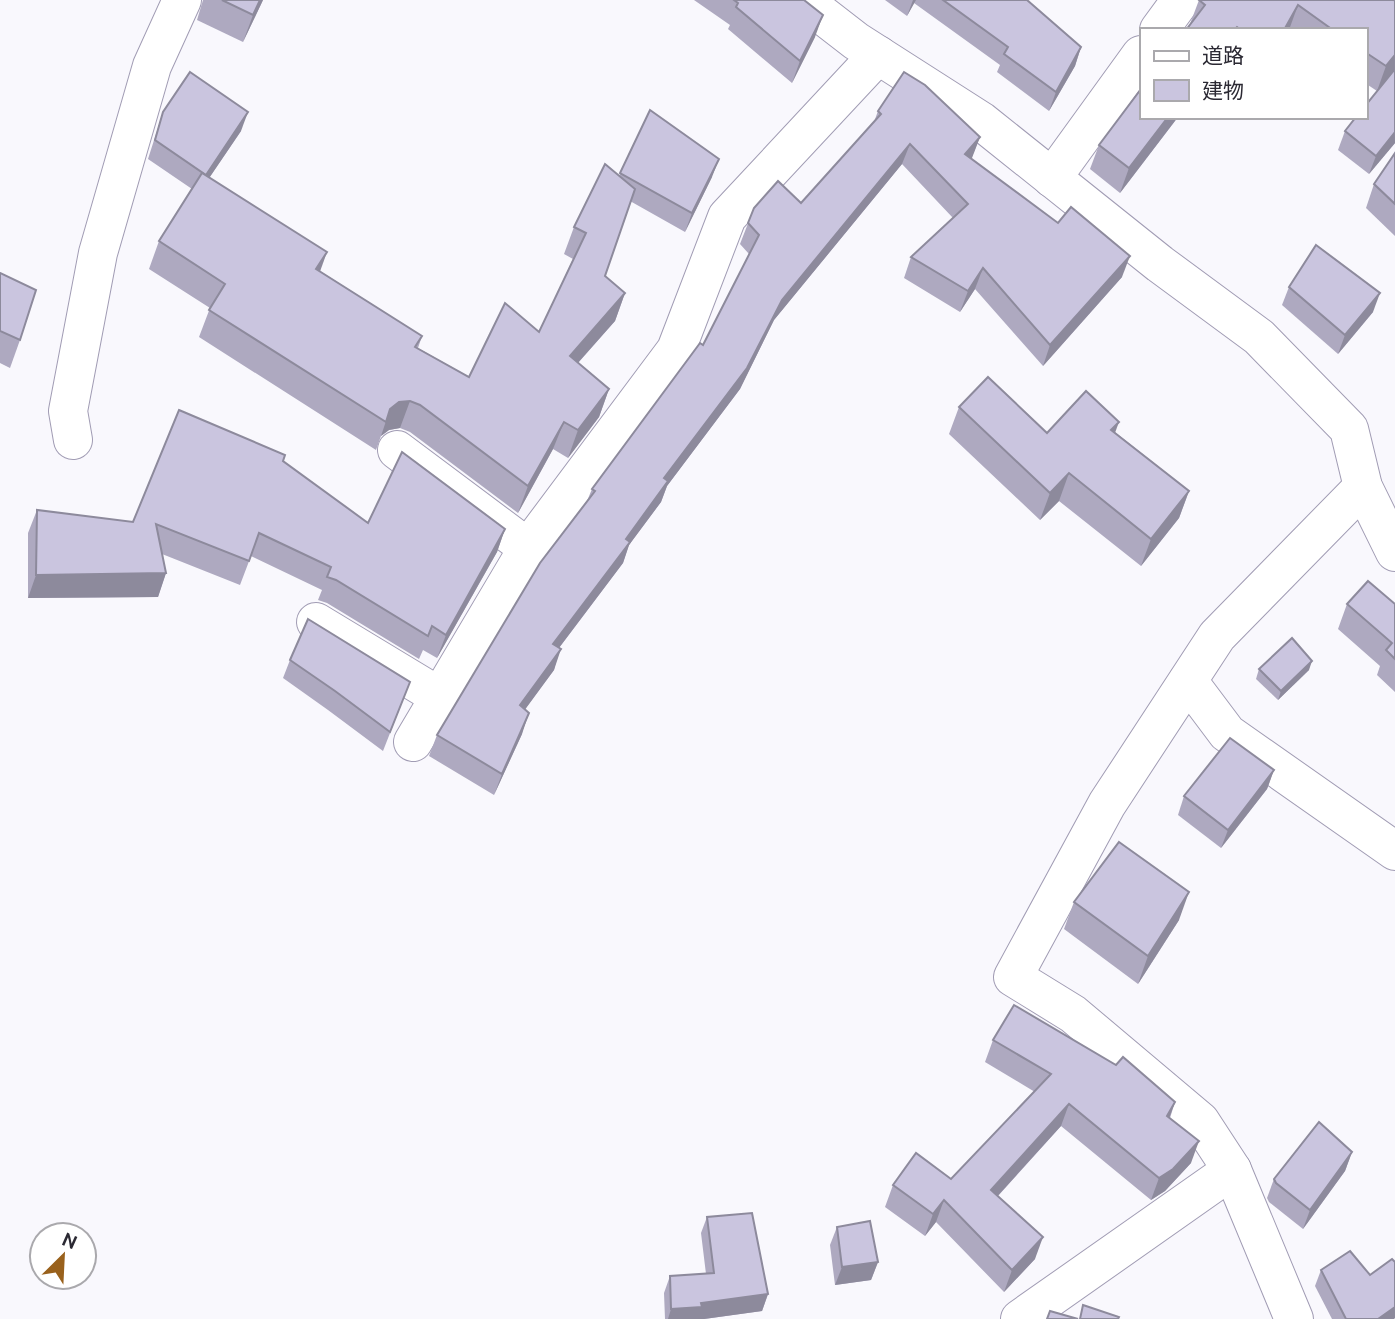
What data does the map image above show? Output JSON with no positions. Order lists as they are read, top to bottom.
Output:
{
  "legend": ["道路", "建物"],
  "north": "top right"
}
